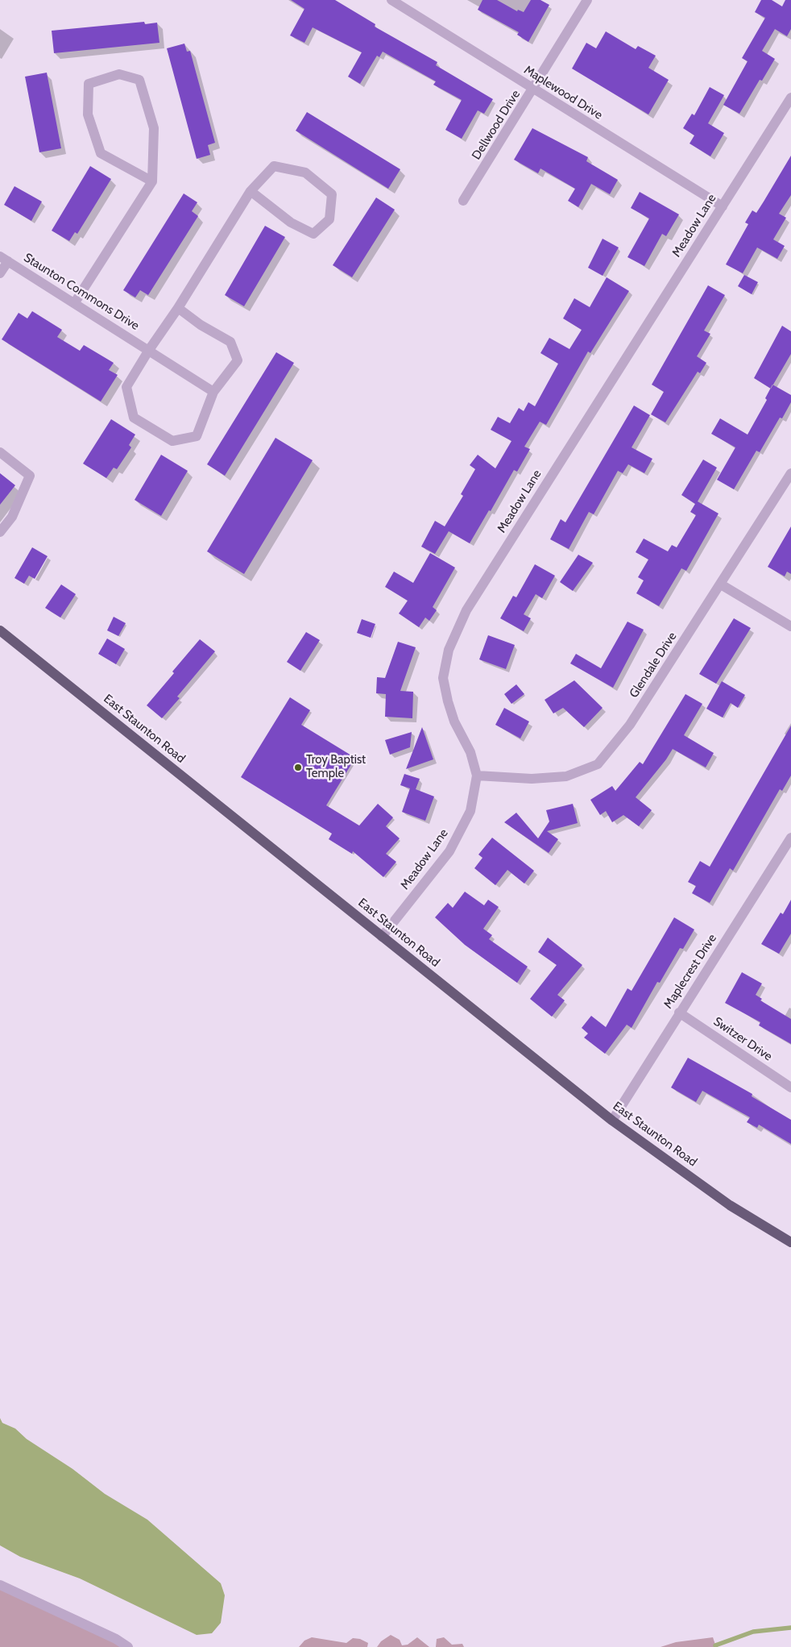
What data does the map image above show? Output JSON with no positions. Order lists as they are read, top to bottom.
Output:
{
  "streets": {
    "main road": ["East Staunton Road"],
    "street": [
      "Maplewood Drive",
      "Dellwood Drive",
      "Meadow Lane",
      "Staunton Commons Drive",
      "Glendale Drive",
      "Maplecrest Drive",
      "Switzer Drive"
    ]
  },
  "crossings": [
    ["Maplewood Drive", "Dellwood Drive"],
    ["Maplewood Drive", "Meadow Lane"],
    ["Meadow Lane", "Glendale Drive"],
    ["Meadow Lane", "East Staunton Road"],
    ["East Staunton Road", "Maplecrest Drive"],
    ["Maplecrest Drive", "Switzer Drive"]
  ],
  "places": ["Troy Baptist Temple"]
}
